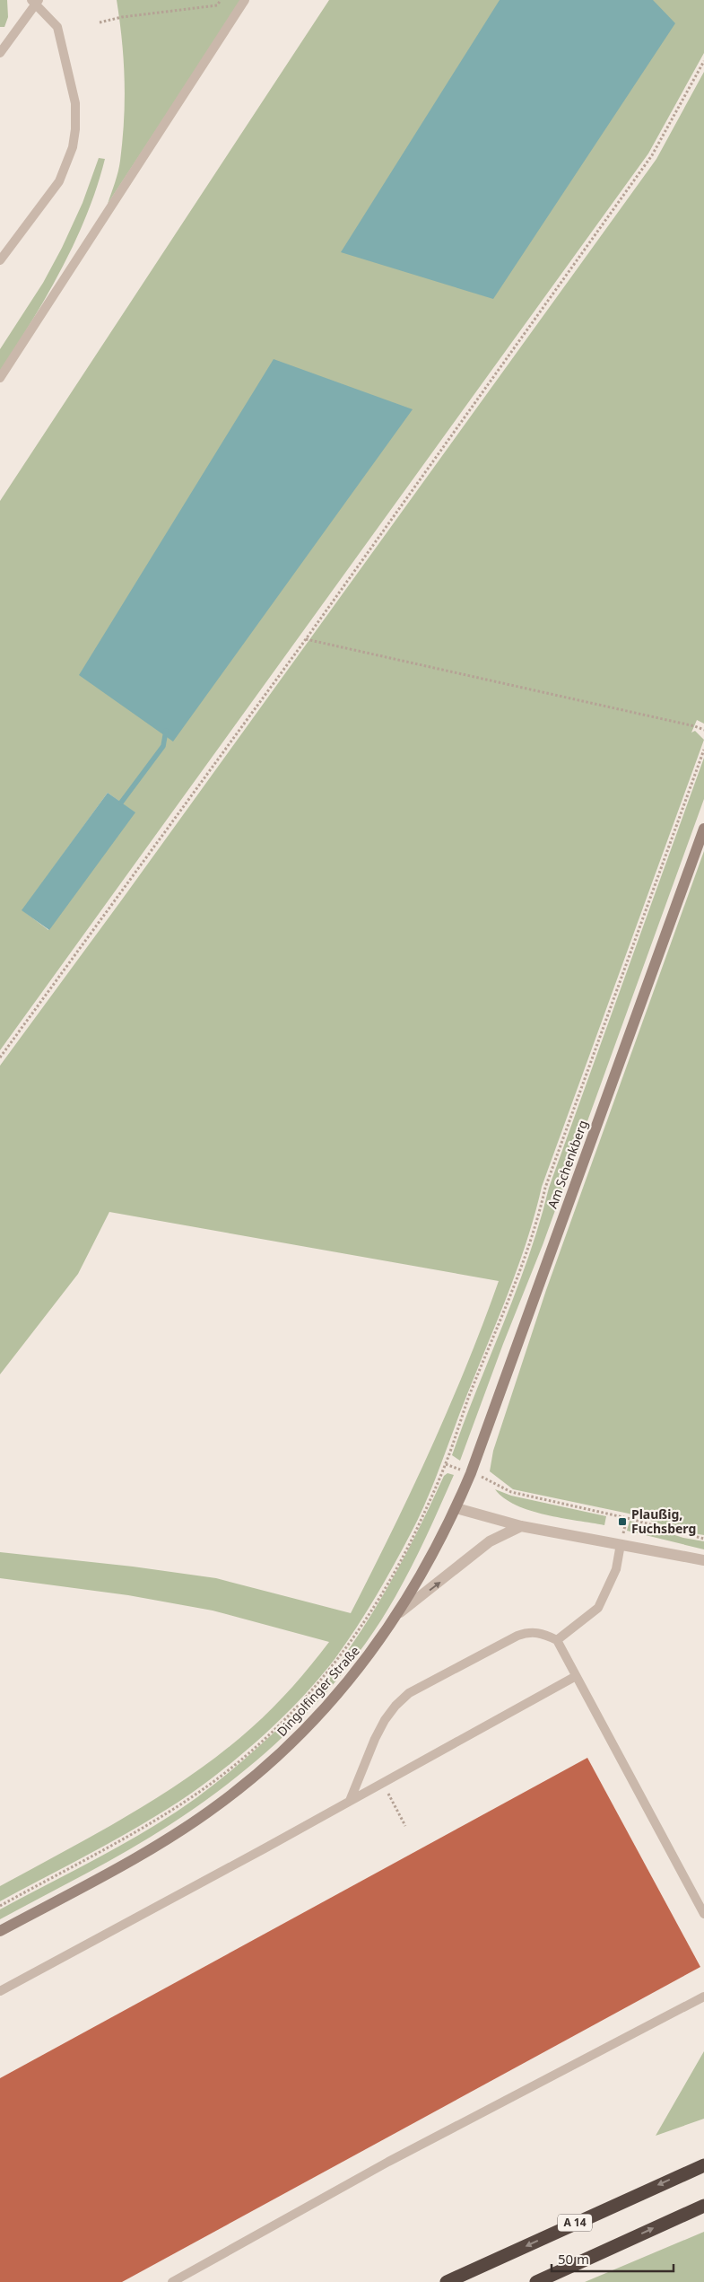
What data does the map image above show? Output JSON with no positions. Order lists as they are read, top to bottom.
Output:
{
  "streets": {
    "highway": ["A 14"],
    "main road": ["Am Schenkberg", "Dingolfinger Straße"]
  },
  "crossings": [
    ["Am Schenkberg", "Dingolfinger Straße"]
  ],
  "places": {
    "transit": ["Plaußig, Fuchsberg"]
  },
  "scale_bar": "50 m"
}
